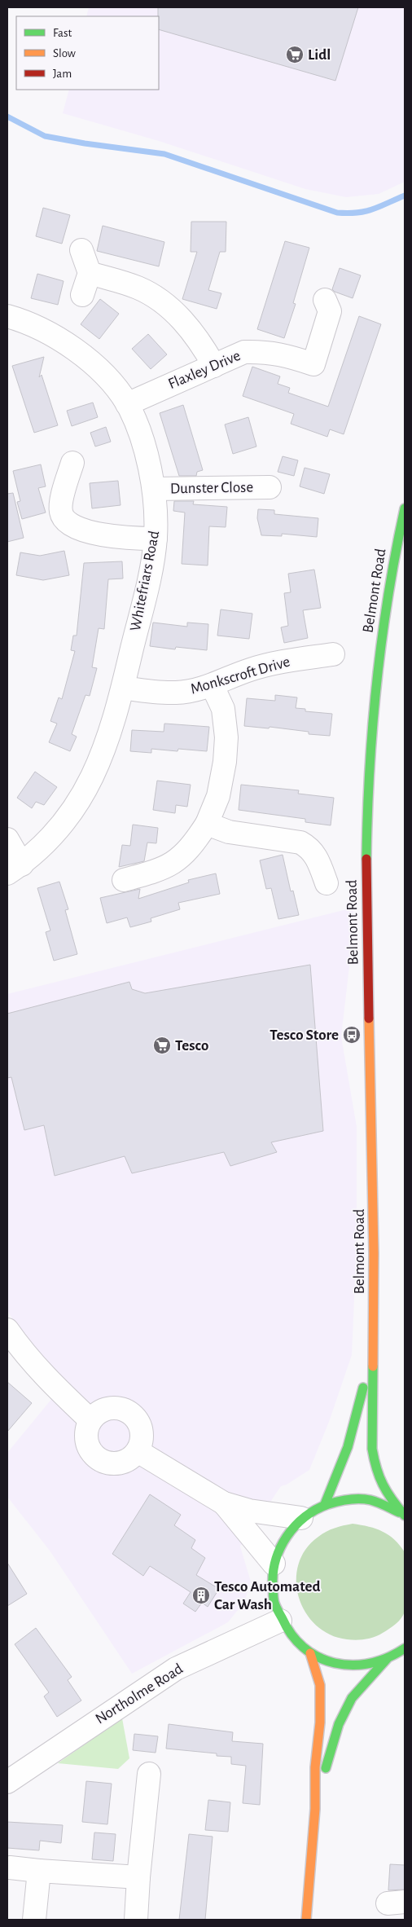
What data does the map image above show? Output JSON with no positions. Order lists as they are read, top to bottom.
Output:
{
  "streets": {
    "highway": ["Belmont Road"],
    "street": [
      "Flaxley Drive",
      "Dunster Close",
      "Whitefriars Road",
      "Monkscroft Drive",
      "Northolme Road"
    ]
  },
  "crossings": [
    ["Flaxley Drive", "Whitefriars Road"],
    ["Dunster Close", "Whitefriars Road"],
    ["Whitefriars Road", "Monkscroft Drive"]
  ],
  "places": {
    "supermarket": ["Lidl", "Tesco"],
    "bus stop": ["Tesco Store"],
    "building": ["Tesco Automated Car Wash"]
  },
  "legend": ["Fast", "Slow", "Jam"]
}
